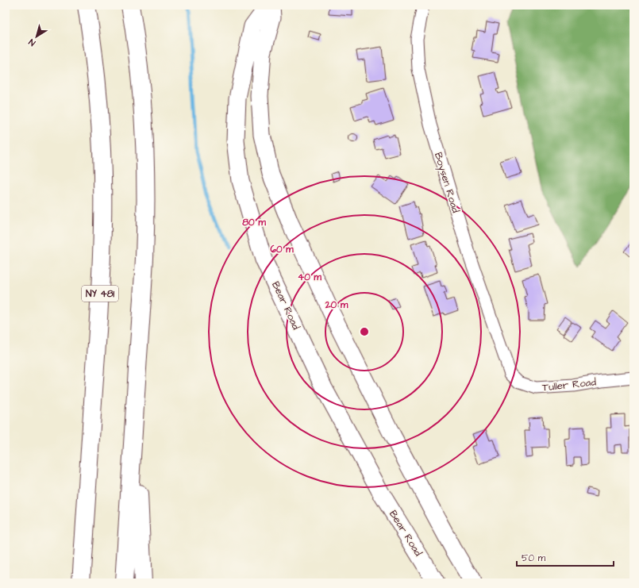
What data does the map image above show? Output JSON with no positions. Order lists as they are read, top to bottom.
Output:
{
  "streets": {
    "highway": ["NY 481"],
    "street": ["Boysen Road", "Bear Road", "Tuller Road"]
  },
  "crossings": [
    ["Boysen Road", "Tuller Road"]
  ],
  "scale_bar": "50 m",
  "north": "bottom left",
  "rings": [
    "80 m",
    "60 m",
    "40 m",
    "20 m"
  ]
}
